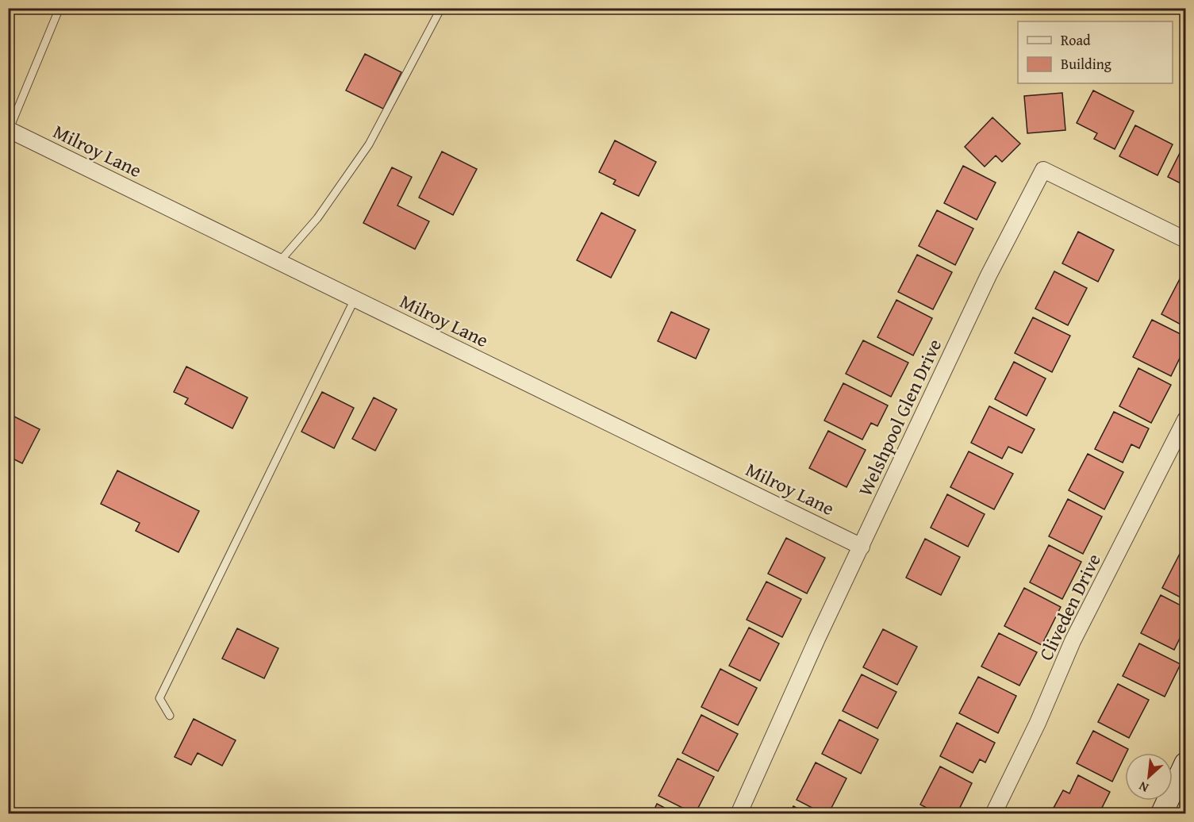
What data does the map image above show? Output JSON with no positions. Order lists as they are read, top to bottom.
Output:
{
  "streets": {
    "street": ["Milroy Lane", "Welshpool Glen Drive", "Cliveden Drive"]
  },
  "crossings": [
    ["Milroy Lane", "Welshpool Glen Drive"]
  ],
  "legend": ["Road", "Building"],
  "north": "bottom left"
}
